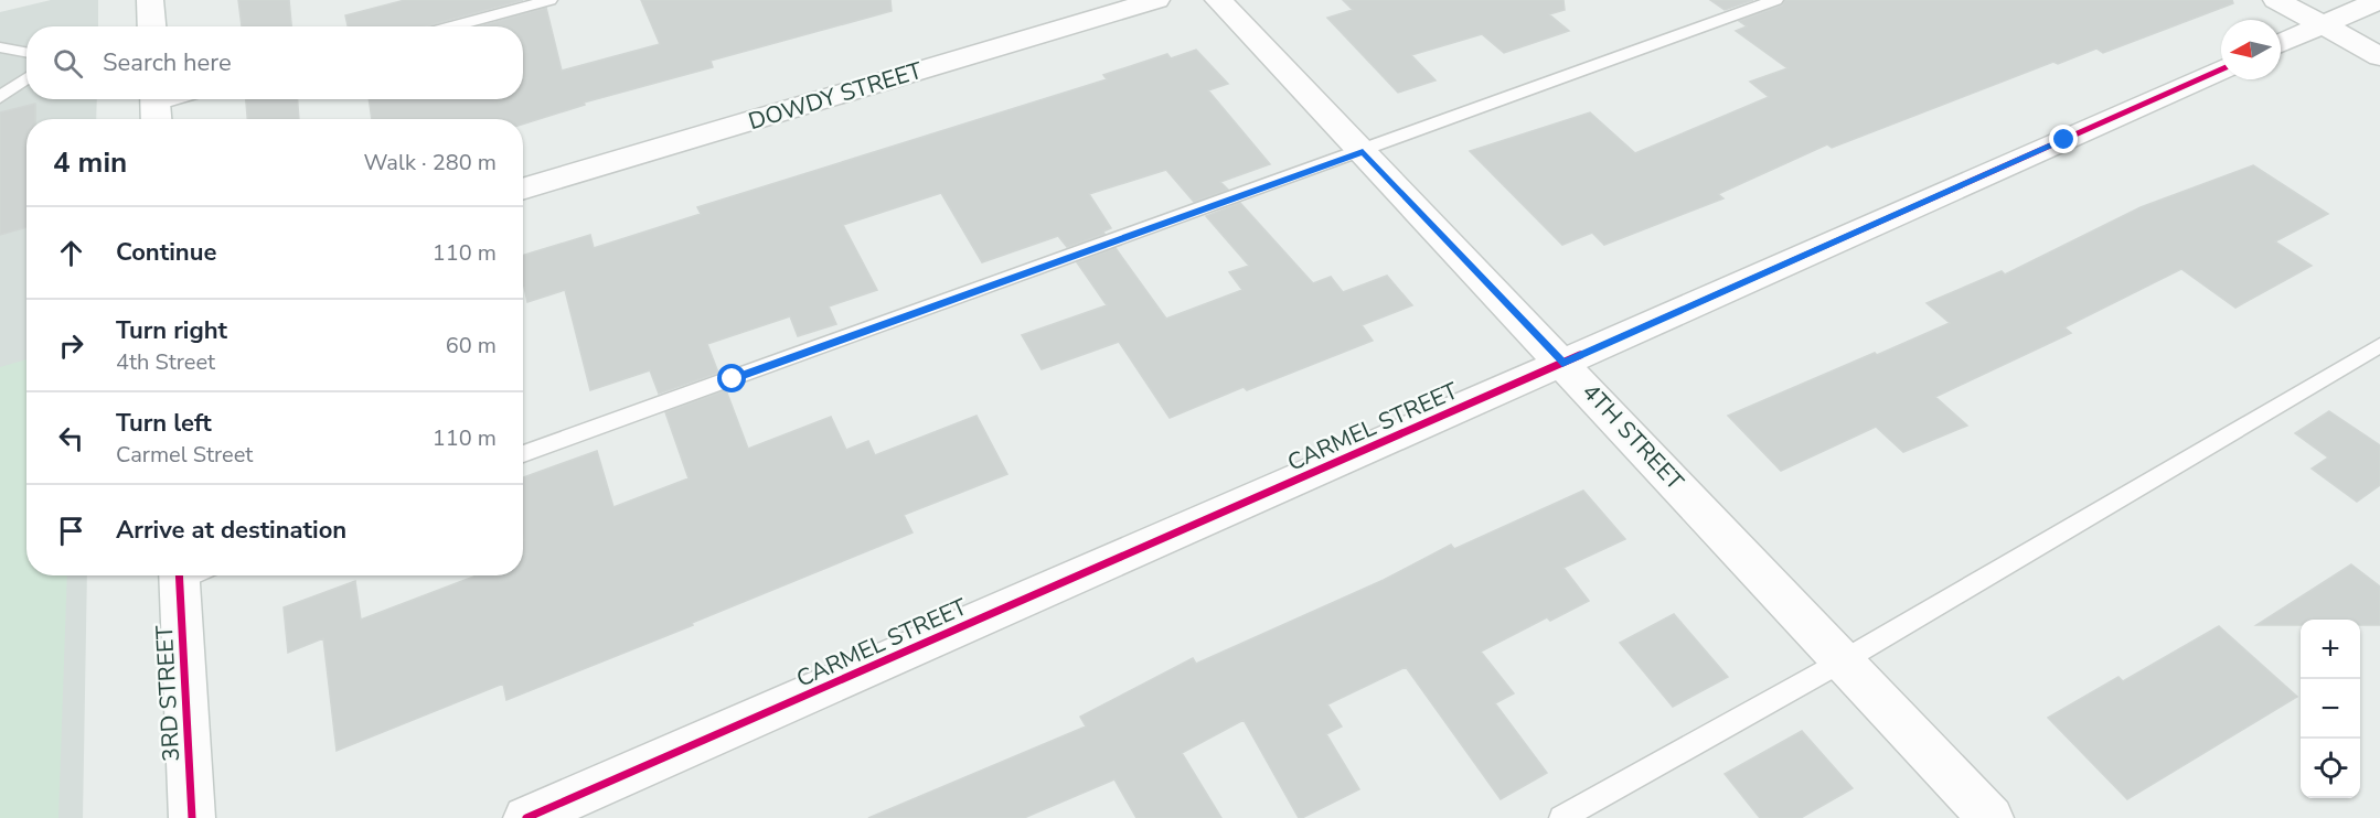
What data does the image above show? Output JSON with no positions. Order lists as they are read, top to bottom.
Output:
{
  "streets": {
    "street": [
      "DOWDY STREET",
      "CARMEL STREET",
      "4TH STREET",
      "3RD STREET"
    ]
  },
  "crossings": [
    ["CARMEL STREET", "4TH STREET"]
  ],
  "north": "left",
  "page": {
    "search": "Search here",
    "heading": ["4 min", "Walk · 280 m"],
    "list": [
      ["Continue", "110 m"],
      ["Turn right", "4th Street", "60 m"],
      ["Turn left", "Carmel Street", "110 m"],
      "Arrive at destination"
    ],
    "map_buttons": ["+", "−"]
  }
}
